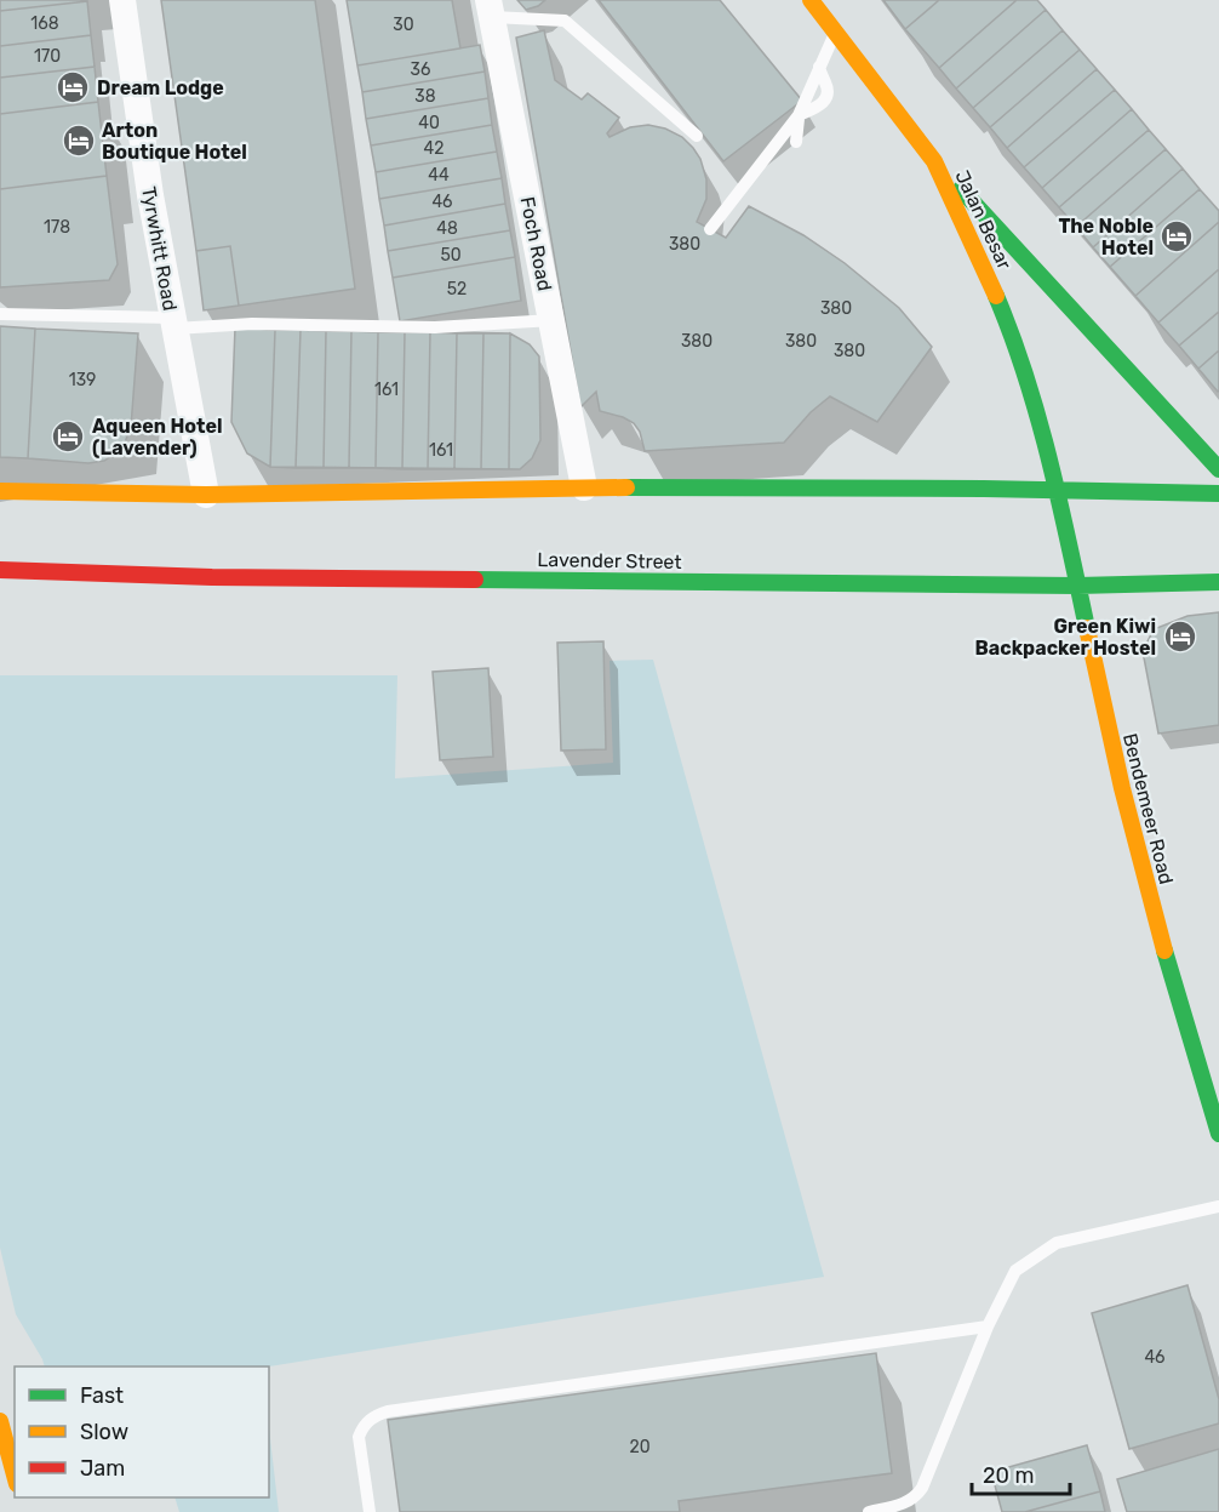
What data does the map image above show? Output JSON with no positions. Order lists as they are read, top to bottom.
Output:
{
  "streets": {
    "main road": ["Jalan Besar", "Lavender Street", "Bendemeer Road"],
    "street": ["Foch Road", "Tyrwhitt Road"]
  },
  "crossings": [
    ["Jalan Besar", "Bendemeer Road"],
    ["Lavender Street", "Bendemeer Road"]
  ],
  "places": {
    "hotel": [
      "Dream Lodge",
      "Arton Boutique Hotel",
      "The Noble Hotel",
      "Aqueen Hotel (Lavender)",
      "Green Kiwi Backpacker Hostel"
    ]
  },
  "house_numbers": [
    "168",
    "30",
    "170",
    "36",
    "38",
    "40",
    "42",
    "44",
    "46",
    "178",
    "48",
    "380",
    "50",
    "52",
    "380",
    "380",
    "380",
    "380",
    "139",
    "161",
    "161",
    "46",
    "20"
  ],
  "legend": ["Fast", "Slow", "Jam"],
  "scale_bar": "20 m"
}
